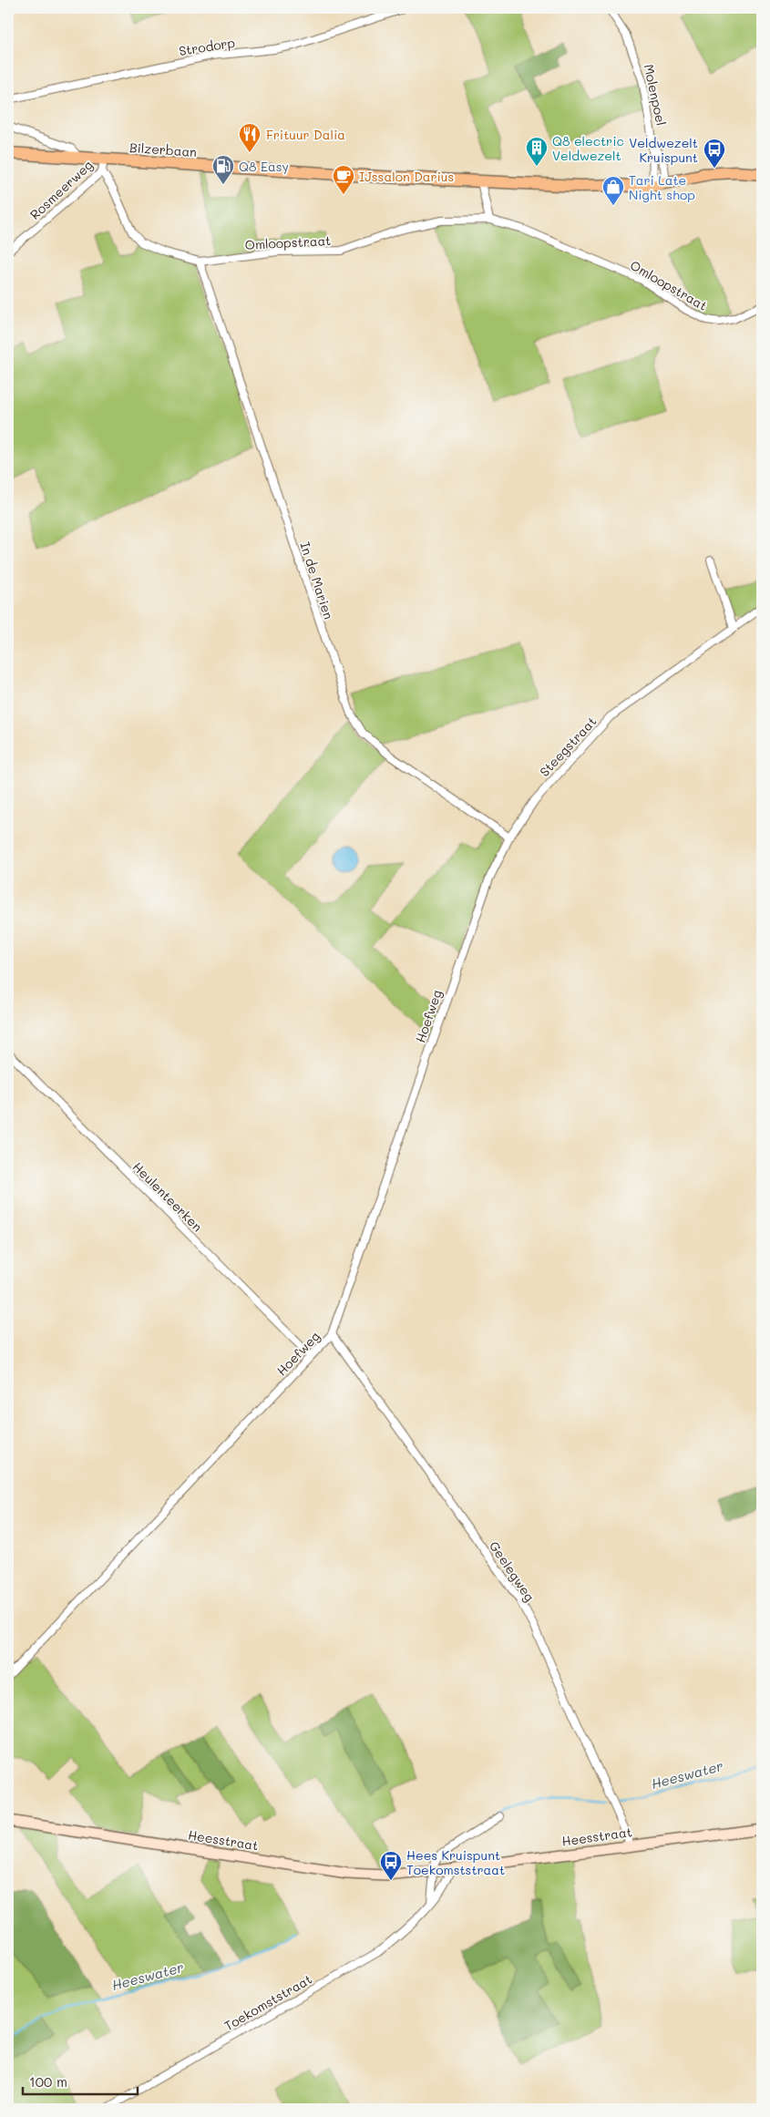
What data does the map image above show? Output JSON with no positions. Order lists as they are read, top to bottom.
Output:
{
  "streets": {
    "main road": ["Bilzerbaan"],
    "street": [
      "Strodorp",
      "Molenpoel",
      "Rosmeerweg",
      "Omloopstraat",
      "In de Marien",
      "Steegstraat",
      "Hoefweg",
      "Heulenteerken",
      "Geelegweg",
      "Heesstraat",
      "Toekomststraat"
    ]
  },
  "crossings": [
    ["Molenpoel", "Bilzerbaan"],
    ["Bilzerbaan", "Rosmeerweg"],
    ["Rosmeerweg", "Omloopstraat"],
    ["Omloopstraat", "In de Marien"],
    ["In de Marien", "Steegstraat"],
    ["Steegstraat", "Hoefweg"],
    ["Hoefweg", "Heulenteerken"],
    ["Hoefweg", "Geelegweg"],
    ["Geelegweg", "Heesstraat"],
    ["Heesstraat", "Toekomststraat"]
  ],
  "water": ["Heeswater"],
  "places": {
    "restaurant": ["Frituur Dalia"],
    "building": ["Q8 electric Veldwezelt"],
    "bus stop": ["Veldwezelt Kruispunt", "Hees Kruispunt Toekomststraat"],
    "fuel station": ["Q8 Easy"],
    "cafe": ["IJssalon Darius"],
    "shop": ["Tari Late Night shop"]
  },
  "scale_bar": "100 m"
}
